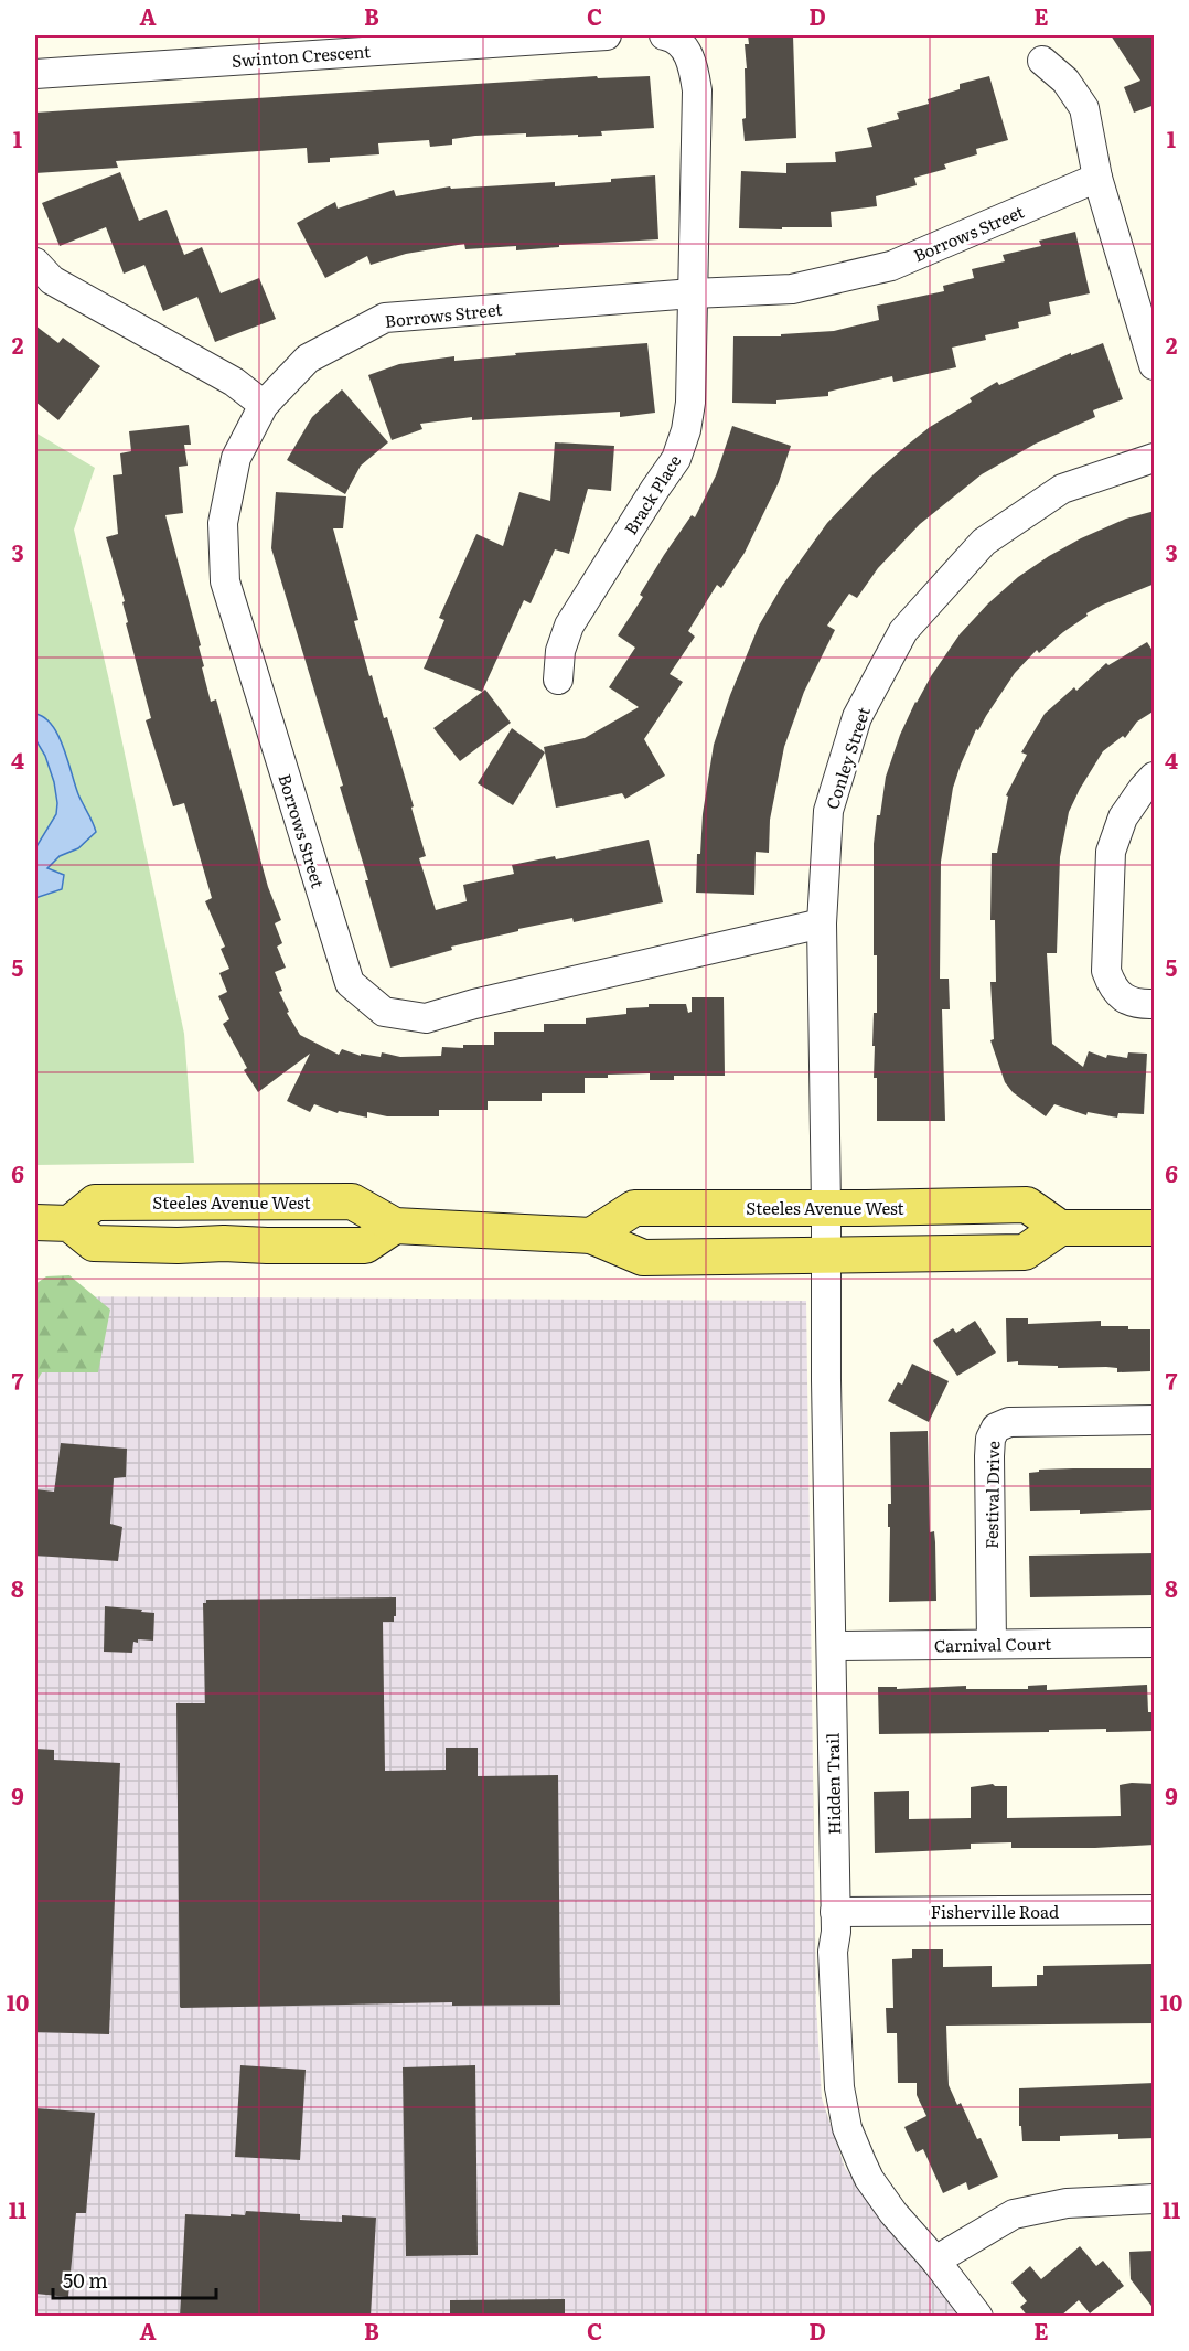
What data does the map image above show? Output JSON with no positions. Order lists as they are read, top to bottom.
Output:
{
  "streets": {
    "main road": ["Steeles Avenue West"],
    "street": [
      "Swinton Crescent",
      "Borrows Street",
      "Brack Place",
      "Conley Street",
      "Festival Drive",
      "Carnival Court",
      "Hidden Trail",
      "Fisherville Road"
    ]
  },
  "crossings": [
    ["Borrows Street", "Brack Place"],
    ["Borrows Street", "Conley Street"],
    ["Conley Street", "Steeles Avenue West"],
    ["Conley Street", "Hidden Trail"],
    ["Steeles Avenue West", "Hidden Trail"],
    ["Festival Drive", "Carnival Court"],
    ["Carnival Court", "Hidden Trail"],
    ["Hidden Trail", "Fisherville Road"]
  ],
  "scale_bar": "50 m",
  "grid": {
    "columns": [
      "A",
      "B",
      "C",
      "D",
      "E"
    ],
    "rows": [
      "1",
      "2",
      "3",
      "4",
      "5",
      "6",
      "7",
      "8",
      "9",
      "10",
      "11"
    ]
  }
}
